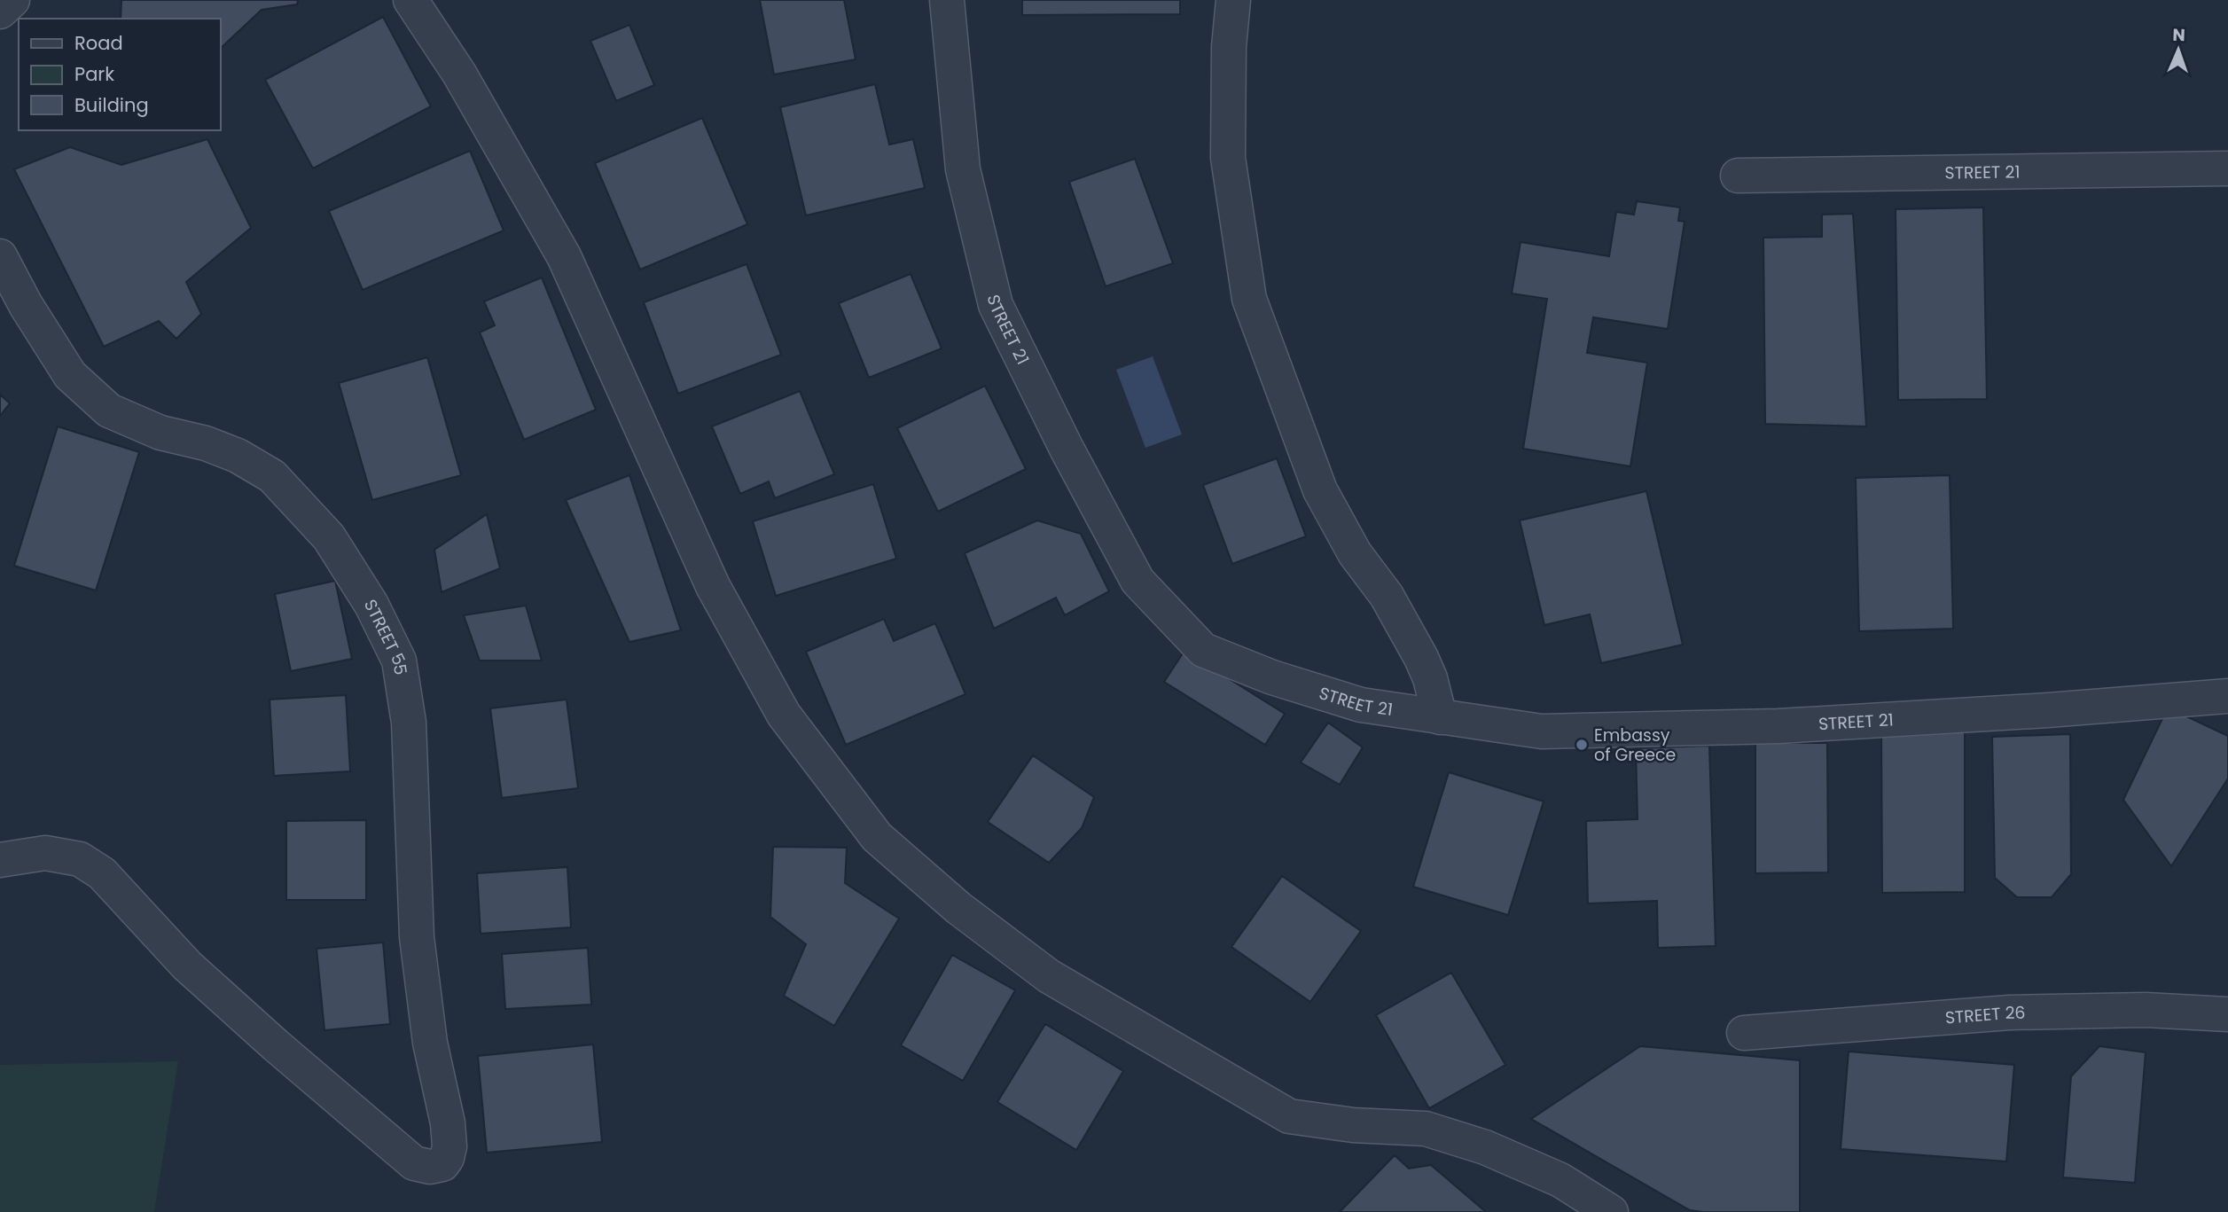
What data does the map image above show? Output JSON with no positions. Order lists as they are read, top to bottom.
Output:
{
  "streets": {
    "street": ["STREET 21", "STREET 55", "STREET 26"]
  },
  "places": ["Embassy of Greece"],
  "legend": ["Road", "Park", "Building"],
  "north": "top"
}
